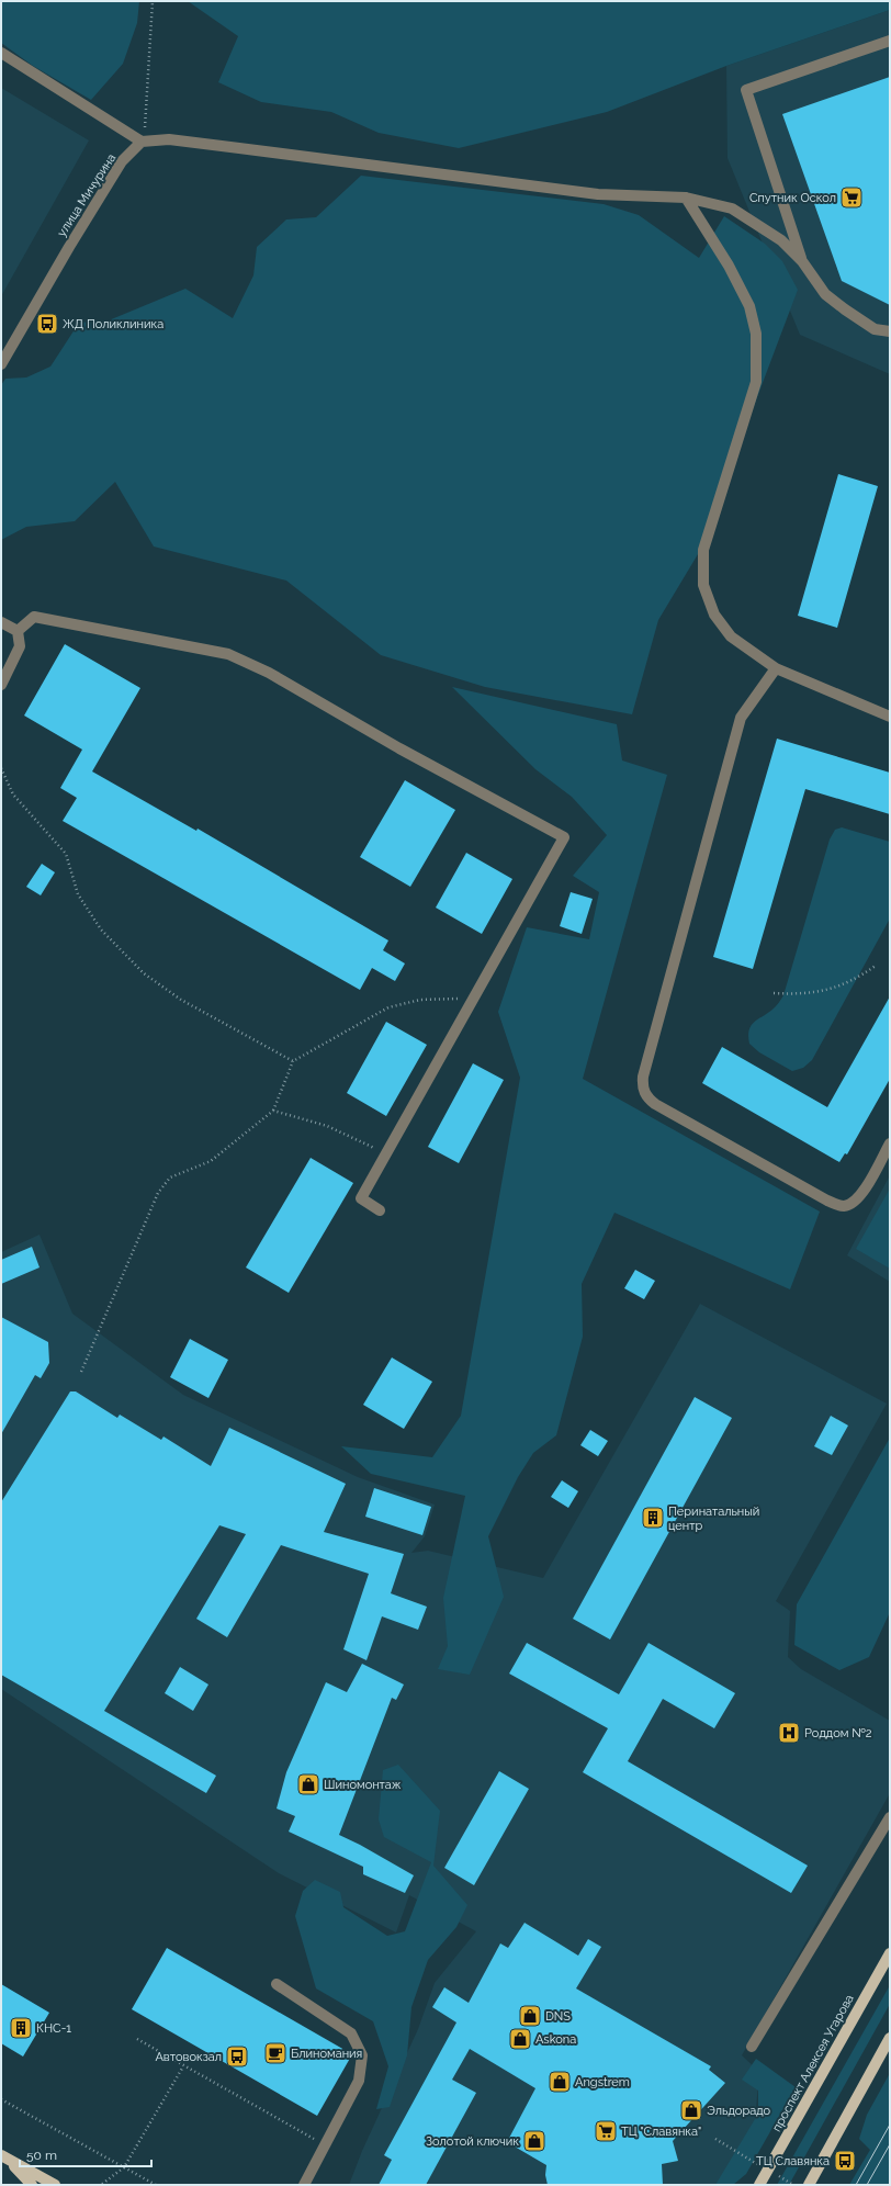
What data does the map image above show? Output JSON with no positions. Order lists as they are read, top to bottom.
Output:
{
  "streets": {
    "main road": ["проспект Алексея Угарова"],
    "street": ["улица Мичурина"]
  },
  "places": {
    "supermarket": ["Спутник Оскол", "ТЦ \"Славянка\""],
    "bus stop": ["ЖД Поликлиника", "Автовокзал", "ТЦ Славянка"],
    "building": ["Перинатальный центр", "КНС-1"],
    "hospital": ["Роддом №2"],
    "shop": [
      "Шиномонтаж",
      "DNS",
      "Askona",
      "Angstrem",
      "Эльдорадо",
      "Золотой ключик"
    ],
    "cafe": ["Блиномания"]
  },
  "scale_bar": "50 m"
}
